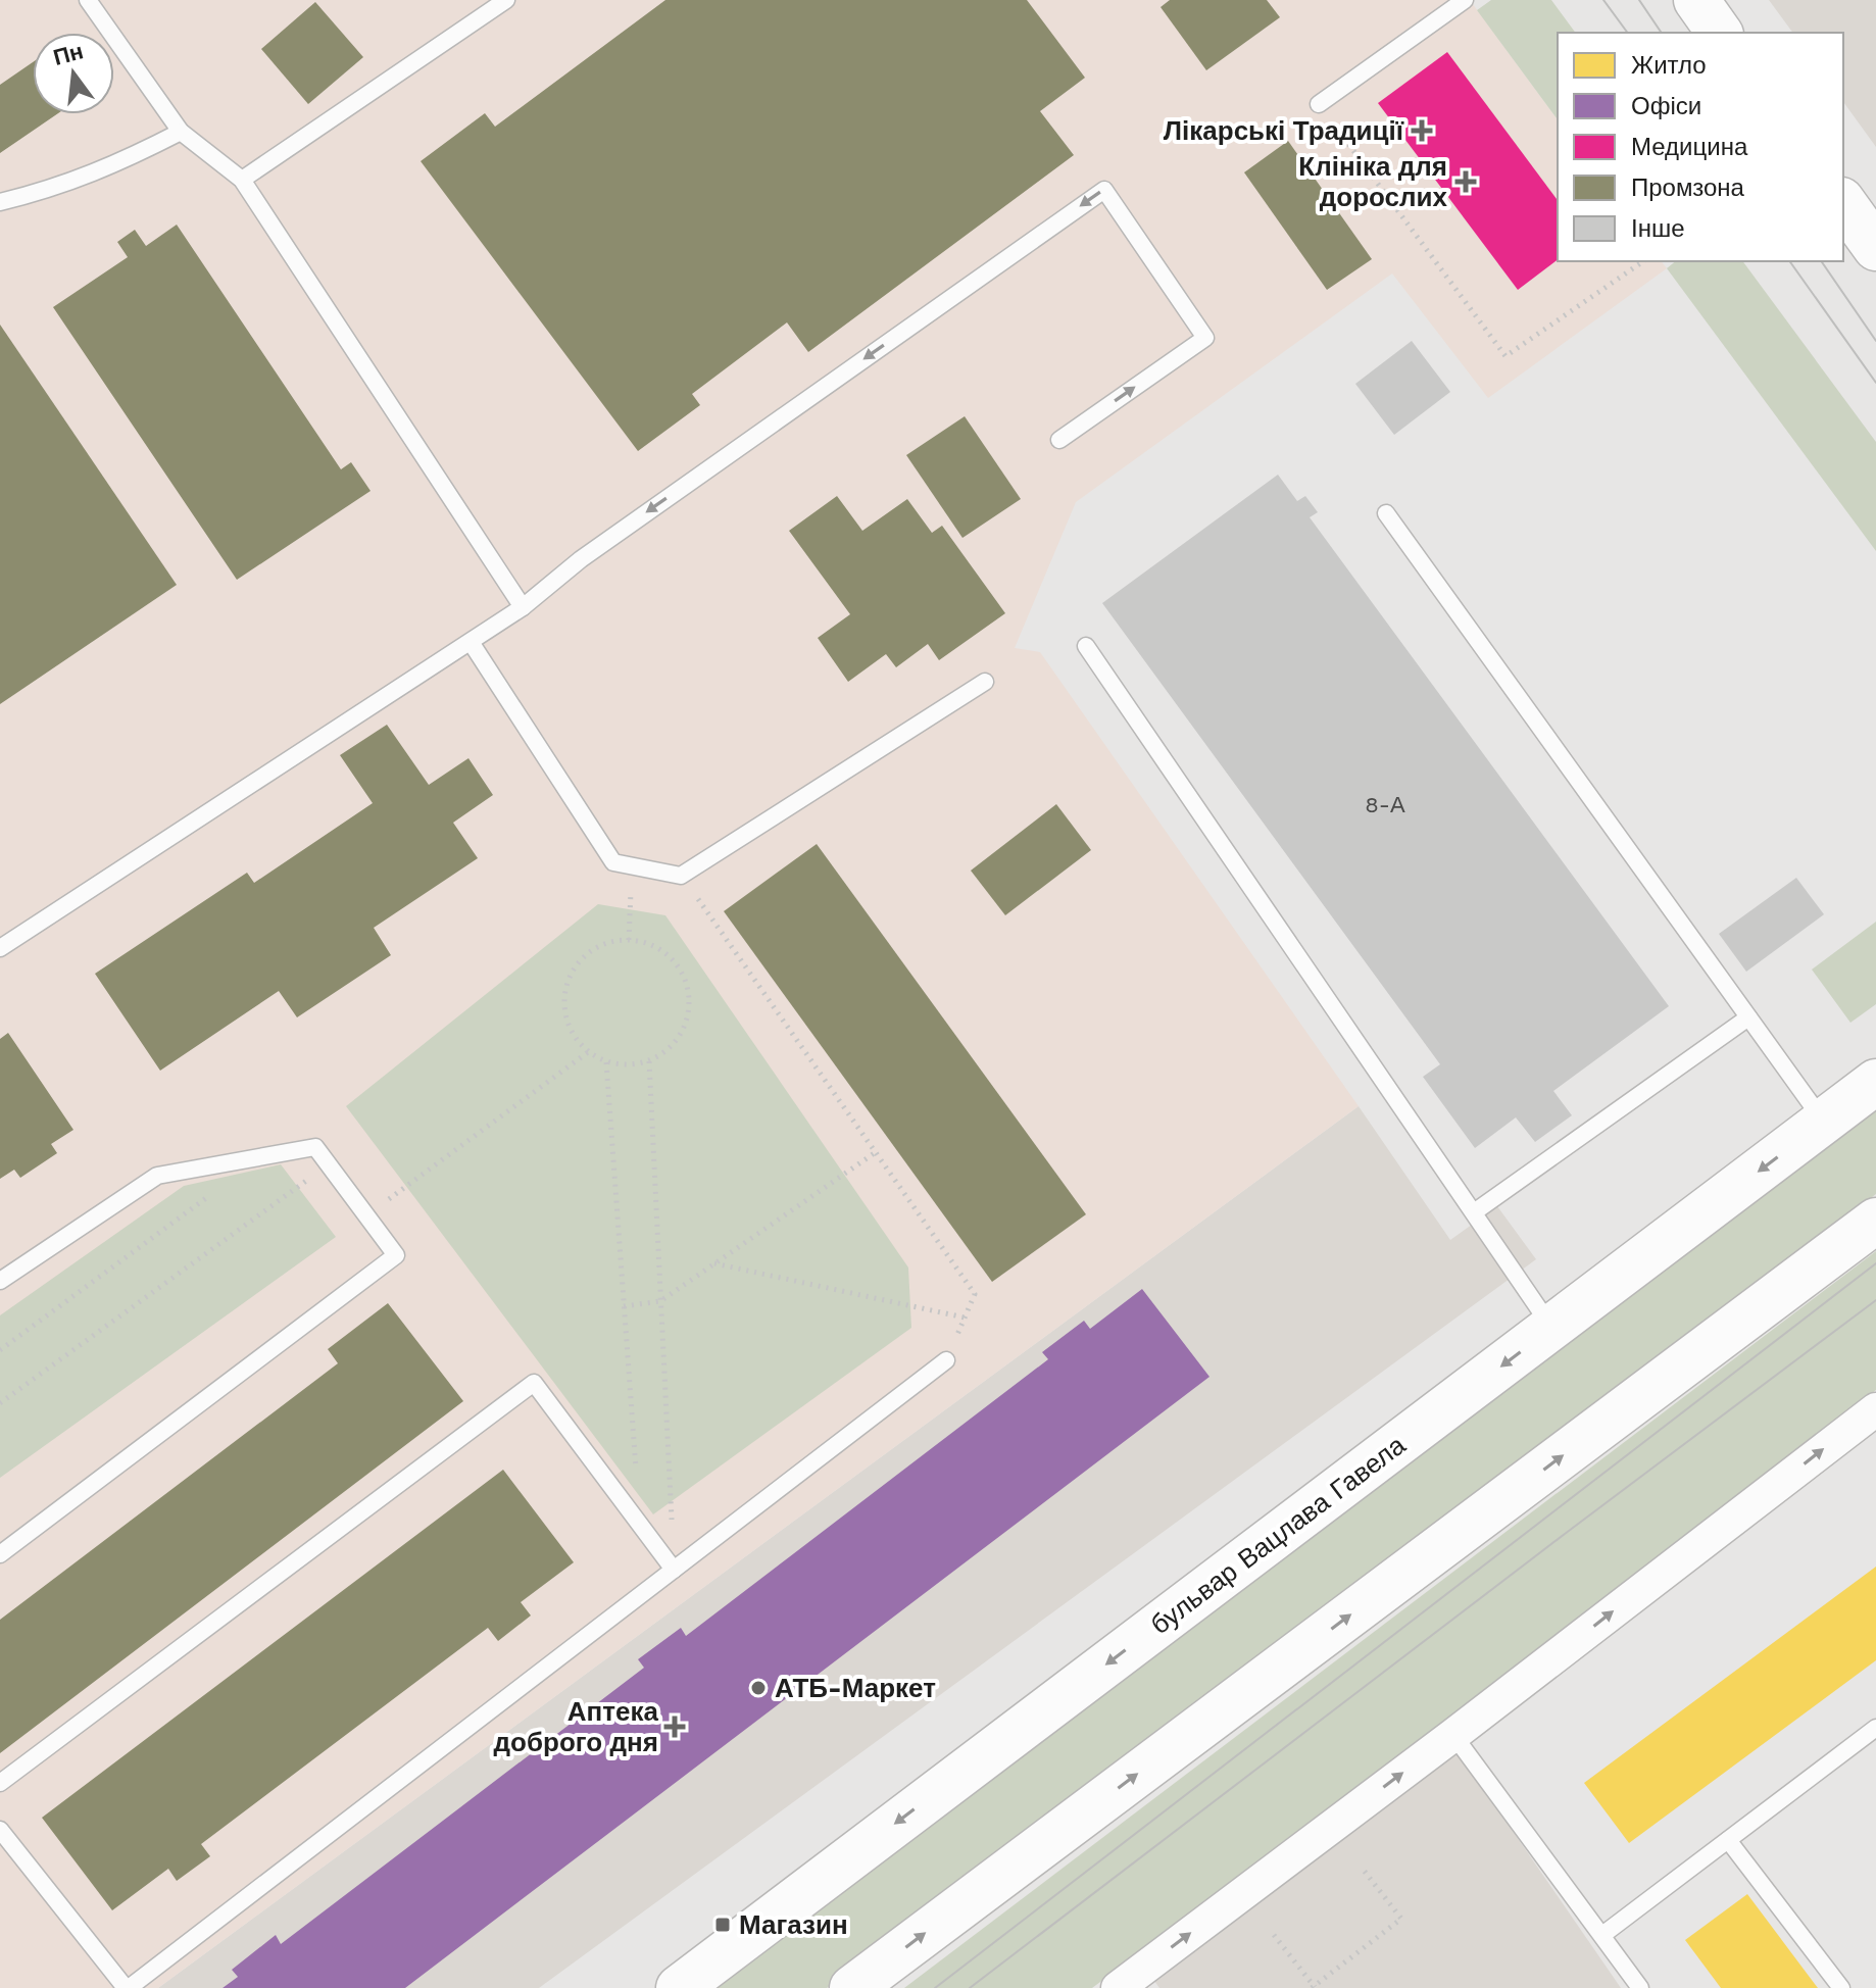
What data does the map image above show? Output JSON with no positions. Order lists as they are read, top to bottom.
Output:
{
  "streets": {
    "main road": ["бульвар Вацлава Гавела"]
  },
  "places": {
    "health": ["Лікарські Традиції", "Клініка для дорослих", "Аптека доброго дня"],
    "other": ["АТБ-Маркет"],
    "transit": ["Магазин"]
  },
  "house_numbers": ["8-А"],
  "legend": [
    "Житло",
    "Офіси",
    "Медицина",
    "Промзона",
    "Інше"
  ],
  "north": "top"
}
